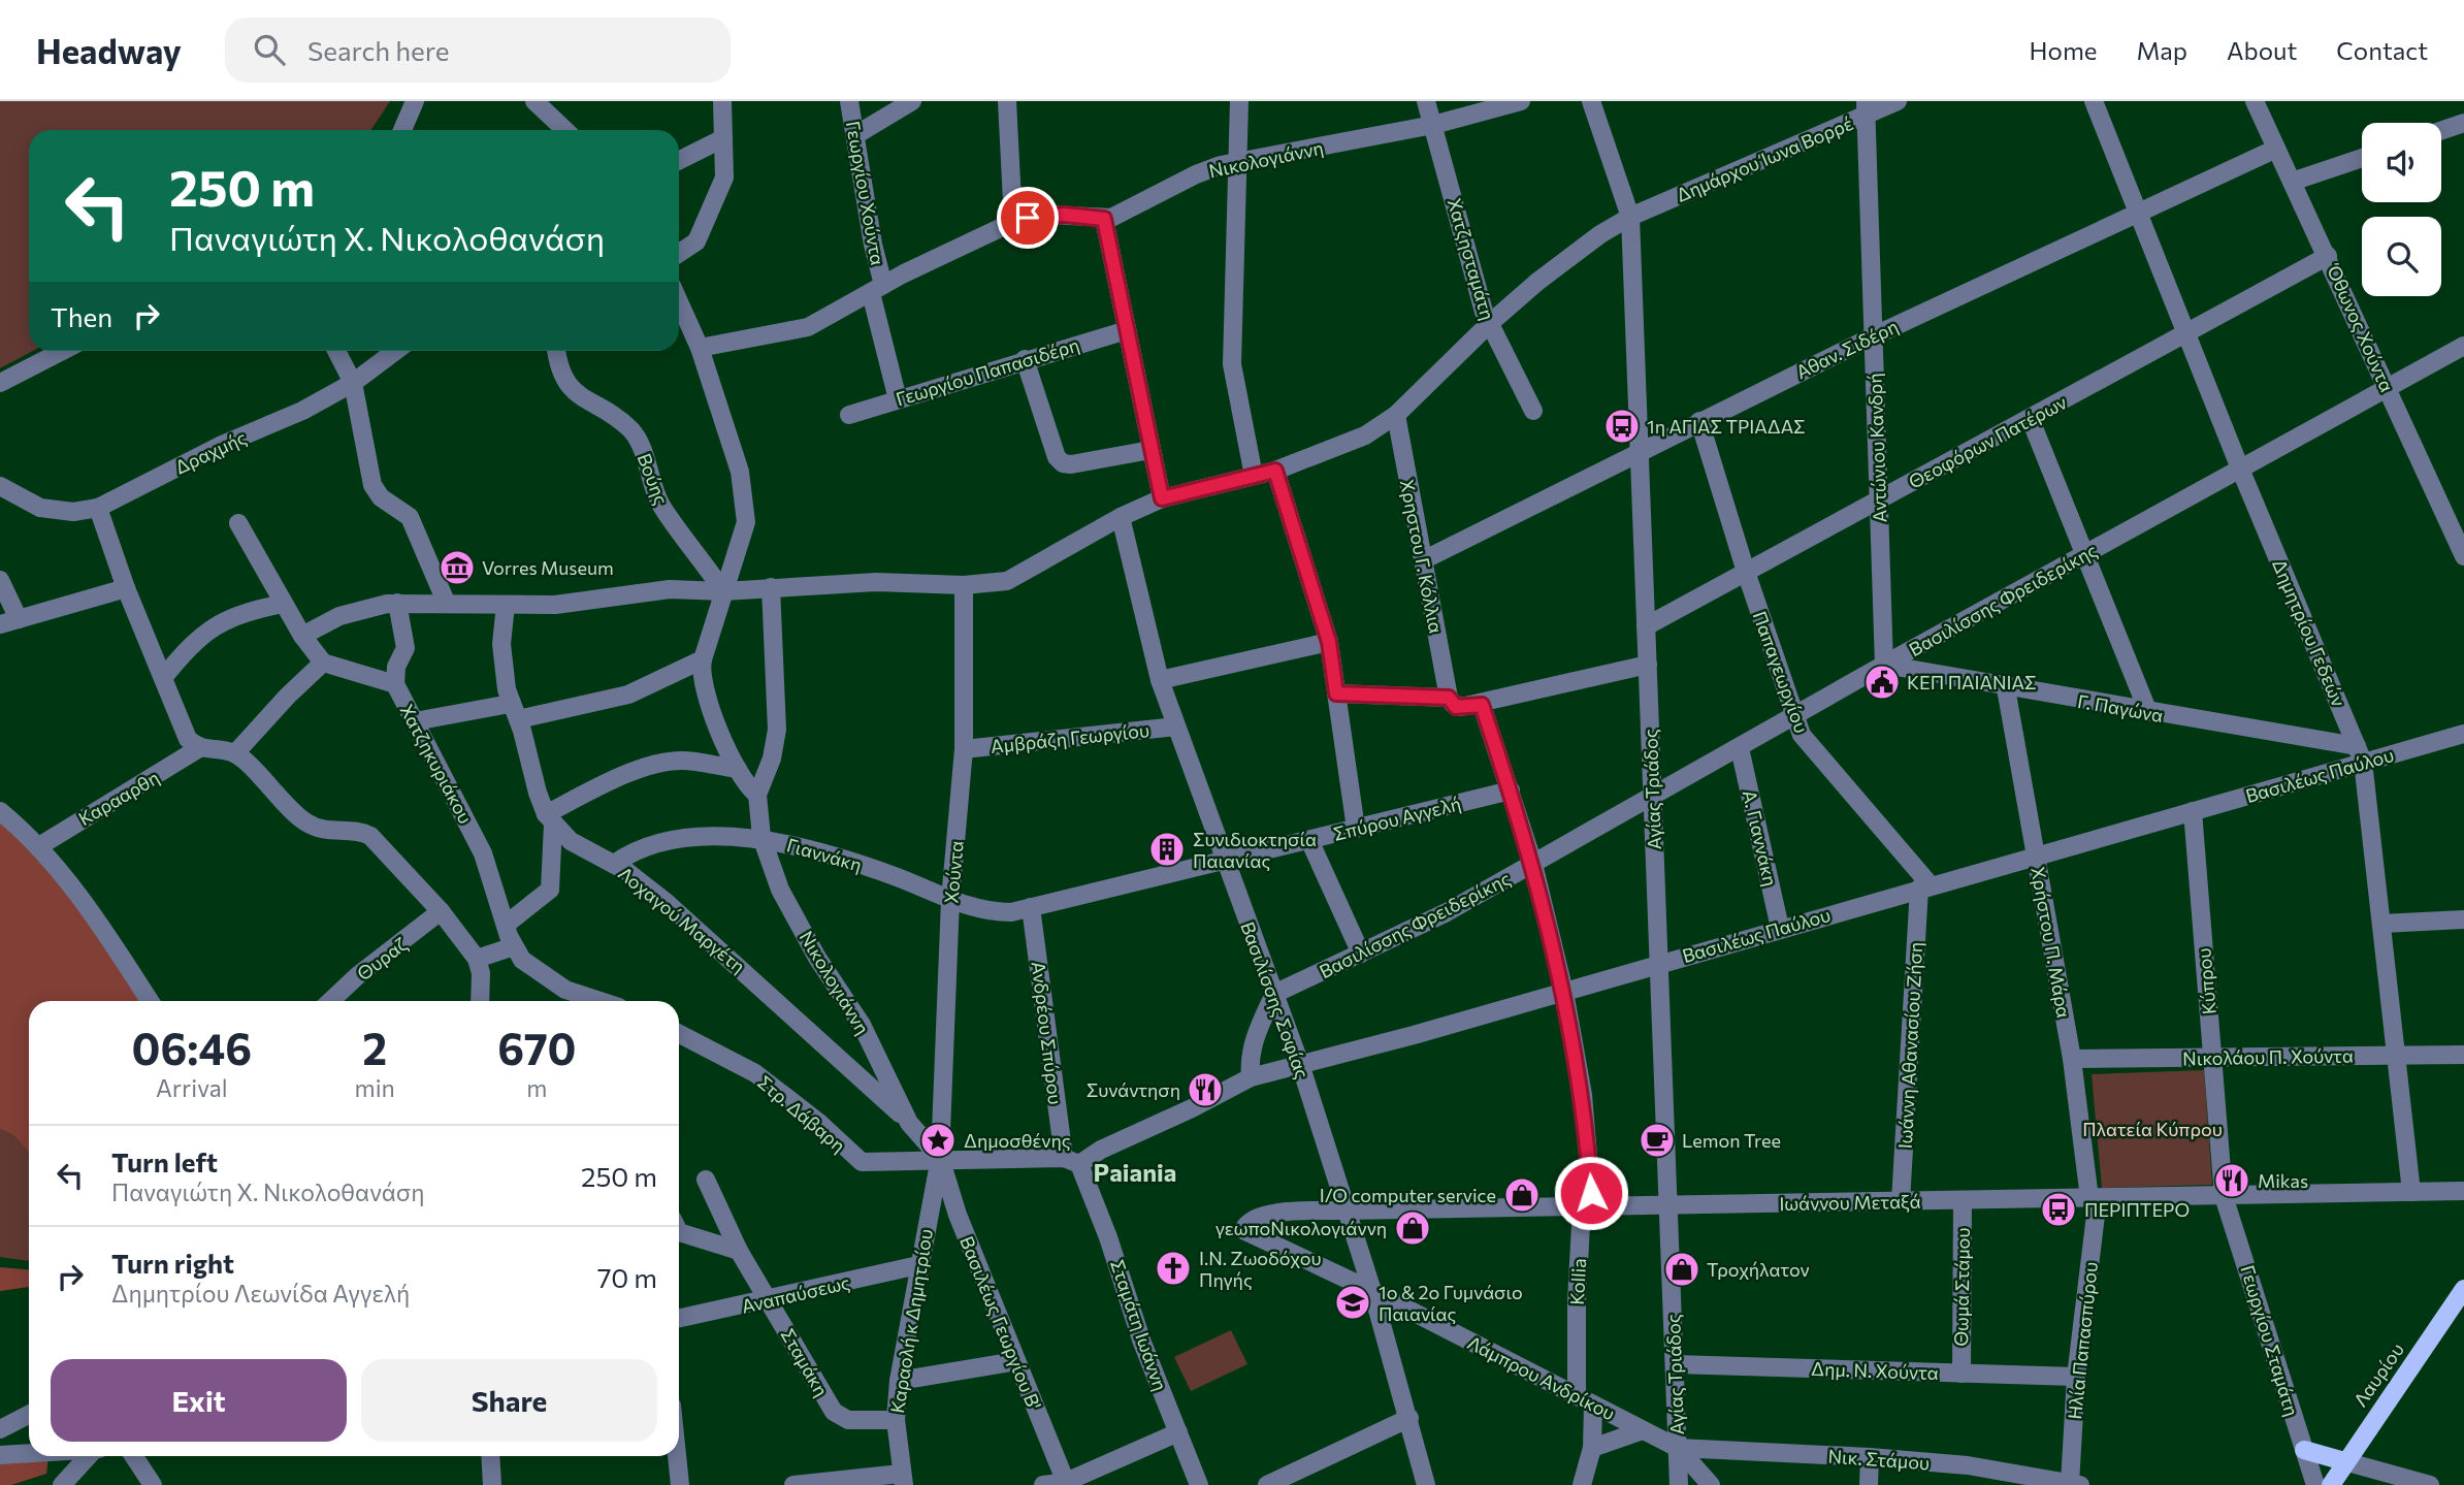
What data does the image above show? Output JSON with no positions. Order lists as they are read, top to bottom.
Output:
{
  "streets": {
    "main road": ["Λαυρίου"],
    "street": [
      "Νικολογιάννη",
      "Δημάρχου Ίωνα Βορρέ",
      "Γεωργίου Χούντα",
      "Χατζησταμάτη",
      "Όθωνος Χούντα",
      "Αθαν. Σιδέρη",
      "Γεωργίου Παπασιδέρη",
      "Θεοφόρων Πατέρων",
      "Αντώνιου Κανδρή",
      "Δραχμής",
      "Βούης",
      "Χρηστου Γ. Κόλλια",
      "Βασιλίσσης Φρειδερίκης",
      "Δημητρίου Γεδεών",
      "Παπαγεωργίου",
      "Γ. Παγώνα",
      "Αμβράζη Γεωργίου",
      "Χατζηκυριάκου",
      "Βασιλέως Παύλου",
      "Αγίας Τριάδος",
      "Καρααρθη",
      "Σπύρου Αγγελή",
      "Α. Γιαννάκη",
      "Γιαννάκη",
      "Χούντα",
      "Λοχαγού Μαργέτη",
      "Χρήστου Π. Μάρα",
      "Θυραζ",
      "Κύπρου",
      "Βασιλίσσης Σοφίας",
      "Ανδρέου Σπύρου",
      "Ιωάννη Αθανασίου Ζήση",
      "Νικολάου Π. Χούντα",
      "Στρ. Δάβαρη",
      "Ιωάννου Μεταξά",
      "Kollia",
      "Θωμά Στάμου",
      "Αναπαύσεως",
      "Καραολή κ Δημητρίου",
      "Βασιλέως Γεωργίου Β'",
      "Σταμάτη Ιωάννη",
      "Ηλία Παπασπύρου",
      "Γεωργίου Σταμάτη",
      "Σταμάκη",
      "Δημ. Ν. Χούντα",
      "Λάμπρου Ανδρίκου",
      "Νικ. Στάμου"
    ]
  },
  "crossings": [
    ["Νικολογιάννη", "Δημάρχου Ίωνα Βορρέ"],
    ["Νικολογιάννη", "Γεωργίου Χούντα"],
    ["Νικολογιάννη", "Χατζησταμάτη"],
    ["Νικολογιάννη", "Γιαννάκη"],
    ["Νικολογιάννη", "Χούντα"],
    ["Νικολογιάννη", "Λοχαγού Μαργέτη"],
    ["Νικολογιάννη", "Στρ. Δάβαρη"],
    ["Νικολογιάννη", "Καραολή κ Δημητρίου"],
    ["Νικολογιάννη", "Βασιλέως Γεωργίου Β'"],
    ["Δημάρχου Ίωνα Βορρέ", "Χατζησταμάτη"],
    ["Δημάρχου Ίωνα Βορρέ", "Αντώνιου Κανδρή"],
    ["Δημάρχου Ίωνα Βορρέ", "Βούης"],
    ["Δημάρχου Ίωνα Βορρέ", "Χρηστου Γ. Κόλλια"],
    ["Δημάρχου Ίωνα Βορρέ", "Αγίας Τριάδος"],
    ["Δημάρχου Ίωνα Βορρέ", "Χούντα"],
    ["Δημάρχου Ίωνα Βορρέ", "Βασιλίσσης Σοφίας"],
    ["Γεωργίου Χούντα", "Γεωργίου Παπασιδέρη"],
    ["Όθωνος Χούντα", "Αθαν. Σιδέρη"],
    ["Όθωνος Χούντα", "Θεοφόρων Πατέρων"],
    ["Όθωνος Χούντα", "Βασιλίσσης Φρειδερίκης"],
    ["Αθαν. Σιδέρη", "Αντώνιου Κανδρή"],
    ["Αθαν. Σιδέρη", "Χρηστου Γ. Κόλλια"],
    ["Αθαν. Σιδέρη", "Δημητρίου Γεδεών"],
    ["Αθαν. Σιδέρη", "Παπαγεωργίου"],
    ["Αθαν. Σιδέρη", "Αγίας Τριάδος"],
    ["Θεοφόρων Πατέρων", "Αντώνιου Κανδρή"],
    ["Θεοφόρων Πατέρων", "Δημητρίου Γεδεών"],
    ["Θεοφόρων Πατέρων", "Παπαγεωργίου"],
    ["Θεοφόρων Πατέρων", "Αγίας Τριάδος"],
    ["Αντώνιου Κανδρή", "Βασιλίσσης Φρειδερίκης"],
    ["Αντώνιου Κανδρή", "Γ. Παγώνα"],
    ["Βασιλίσσης Φρειδερίκης", "Δημητρίου Γεδεών"],
    ["Βασιλίσσης Φρειδερίκης", "Παπαγεωργίου"],
    ["Βασιλίσσης Φρειδερίκης", "Γ. Παγώνα"],
    ["Βασιλίσσης Φρειδερίκης", "Αγίας Τριάδος"],
    ["Βασιλίσσης Φρειδερίκης", "Α. Γιαννάκη"],
    ["Βασιλίσσης Φρειδερίκης", "Βασιλίσσης Σοφίας"],
    ["Βασιλίσσης Φρειδερίκης", "Kollia"],
    ["Δημητρίου Γεδεών", "Γ. Παγώνα"],
    ["Δημητρίου Γεδεών", "Βασιλέως Παύλου"],
    ["Δημητρίου Γεδεών", "Νικολάου Π. Χούντα"],
    ["Δημητρίου Γεδεών", "Ιωάννου Μεταξά"],
    ["Παπαγεωργίου", "Βασιλέως Παύλου"],
    ["Παπαγεωργίου", "Ιωάννη Αθανασίου Ζήση"],
    ["Γ. Παγώνα", "Βασιλέως Παύλου"],
    ["Γ. Παγώνα", "Χρήστου Π. Μάρα"],
    ["Αμβράζη Γεωργίου", "Χούντα"],
    ["Αμβράζη Γεωργίου", "Βασιλίσσης Σοφίας"],
    ["Βασιλέως Παύλου", "Αγίας Τριάδος"],
    ["Βασιλέως Παύλου", "Α. Γιαννάκη"],
    ["Βασιλέως Παύλου", "Χρήστου Π. Μάρα"],
    ["Βασιλέως Παύλου", "Κύπρου"],
    ["Βασιλέως Παύλου", "Βασιλίσσης Σοφίας"],
    ["Βασιλέως Παύλου", "Ανδρέου Σπύρου"],
    ["Βασιλέως Παύλου", "Ιωάννη Αθανασίου Ζήση"],
    ["Βασιλέως Παύλου", "Στρ. Δάβαρη"],
    ["Βασιλέως Παύλου", "Kollia"],
    ["Βασιλέως Παύλου", "Σταμάτη Ιωάννη"],
    ["Αγίας Τριάδος", "Ιωάννου Μεταξά"],
    ["Αγίας Τριάδος", "Δημ. Ν. Χούντα"],
    ["Αγίας Τριάδος", "Λάμπρου Ανδρίκου"],
    ["Αγίας Τριάδος", "Νικ. Στάμου"],
    ["Σπύρου Αγγελή", "Γιαννάκη"],
    ["Σπύρου Αγγελή", "Βασιλίσσης Σοφίας"],
    ["Σπύρου Αγγελή", "Ανδρέου Σπύρου"],
    ["Σπύρου Αγγελή", "Kollia"],
    ["Γιαννάκη", "Χούντα"],
    ["Γιαννάκη", "Λοχαγού Μαργέτη"],
    ["Γιαννάκη", "Ανδρέου Σπύρου"],
    ["Χούντα", "Στρ. Δάβαρη"],
    ["Χούντα", "Καραολή κ Δημητρίου"],
    ["Χούντα", "Βασιλέως Γεωργίου Β'"],
    ["Χρήστου Π. Μάρα", "Νικολάου Π. Χούντα"],
    ["Χρήστου Π. Μάρα", "Ιωάννου Μεταξά"],
    ["Χρήστου Π. Μάρα", "Ηλία Παπασπύρου"],
    ["Κύπρου", "Νικολάου Π. Χούντα"],
    ["Κύπρου", "Ιωάννου Μεταξά"],
    ["Κύπρου", "Γεωργίου Σταμάτη"],
    ["Βασιλίσσης Σοφίας", "Ιωάννου Μεταξά"],
    ["Βασιλίσσης Σοφίας", "Λάμπρου Ανδρίκου"],
    ["Ανδρέου Σπύρου", "Στρ. Δάβαρη"],
    ["Ανδρέου Σπύρου", "Σταμάτη Ιωάννη"],
    ["Ιωάννη Αθανασίου Ζήση", "Ιωάννου Μεταξά"],
    ["Στρ. Δάβαρη", "Καραολή κ Δημητρίου"],
    ["Στρ. Δάβαρη", "Βασιλέως Γεωργίου Β'"],
    ["Στρ. Δάβαρη", "Σταμάτη Ιωάννη"],
    ["Ιωάννου Μεταξά", "Kollia"],
    ["Ιωάννου Μεταξά", "Θωμά Στάμου"],
    ["Ιωάννου Μεταξά", "Ηλία Παπασπύρου"],
    ["Ιωάννου Μεταξά", "Γεωργίου Σταμάτη"],
    ["Ιωάννου Μεταξά", "Λάμπρου Ανδρίκου"],
    ["Kollia", "Λάμπρου Ανδρίκου"],
    ["Θωμά Στάμου", "Δημ. Ν. Χούντα"],
    ["Αναπαύσεως", "Καραολή κ Δημητρίου"],
    ["Αναπαύσεως", "Σταμάκη"],
    ["Καραολή κ Δημητρίου", "Βασιλέως Γεωργίου Β'"],
    ["Καραολή κ Δημητρίου", "Σταμάκη"],
    ["Ηλία Παπασπύρου", "Δημ. Ν. Χούντα"],
    ["Ηλία Παπασπύρου", "Νικ. Στάμου"],
    ["Λάμπρου Ανδρίκου", "Νικ. Στάμου"]
  ],
  "districts": ["Paiania"],
  "parks": ["Πλατεία Κύπρου"],
  "places": {
    "bus stop": ["1η ΑΓΙΑΣ ΤΡΙΑΔΑΣ", "ΠΕΡΙΠΤΕΡΟ"],
    "museum": ["Vorres Museum"],
    "public building": ["ΚΕΠ ΠΑΙΑΝΙΑΣ"],
    "building": ["Συνιδιοκτησία Παιανίας"],
    "restaurant": ["Συνάντηση", "Mikas"],
    "place": ["Δημοσθένης"],
    "cafe": ["Lemon Tree"],
    "shop": ["I/O computer service", "γεωποΝικολογιάννη", "Τροχήλατον"],
    "church": ["Ι.Ν. Ζωοδόχου Πηγής"],
    "school or university": ["1ο & 2ο Γυμνάσιο Παιανίας"]
  },
  "page": {
    "header": "Headway",
    "search": "Search here",
    "nav": [
      "Home",
      "Map",
      "About",
      "Contact"
    ],
    "turn": ["250 m", "Παναγιώτη Χ. Νικολοθανάση"],
    "then": "Then",
    "eta": [
      "06:46",
      "Arrival",
      "2",
      "min",
      "670",
      "m"
    ],
    "list": [
      {
        "name": "Turn left",
        "note": "Παναγιώτη Χ. Νικολοθανάση",
        "value": "250 m"
      },
      {
        "name": "Turn right",
        "note": "Δημητρίου Λεωνίδα Αγγελή",
        "value": "70 m"
      }
    ],
    "buttons": ["Exit", "Share"]
  }
}
